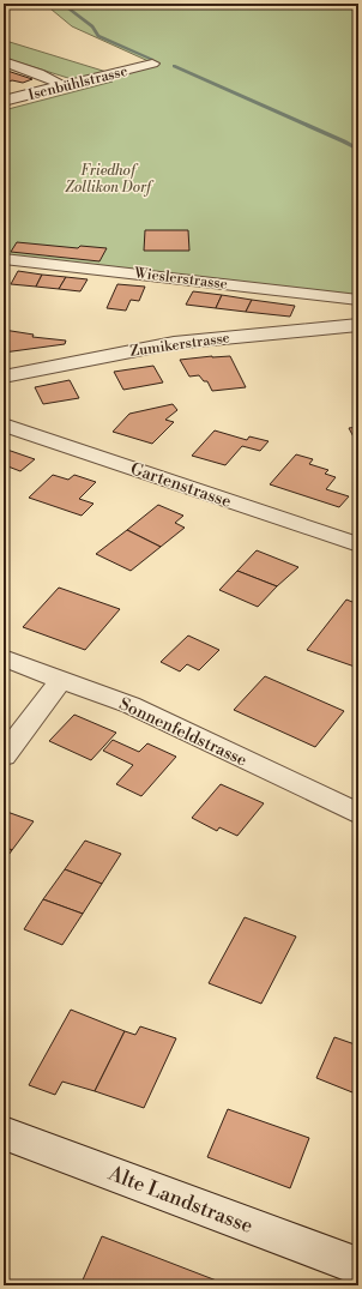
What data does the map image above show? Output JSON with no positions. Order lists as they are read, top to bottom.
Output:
{
  "streets": {
    "main road": ["Alte Landstrasse"],
    "street": [
      "Isenbühlstrasse",
      "Wieslerstrasse",
      "Zumikerstrasse",
      "Gartenstrasse",
      "Sonnenfeldstrasse"
    ]
  },
  "parks": ["Friedhof Zollikon Dorf"]
}
